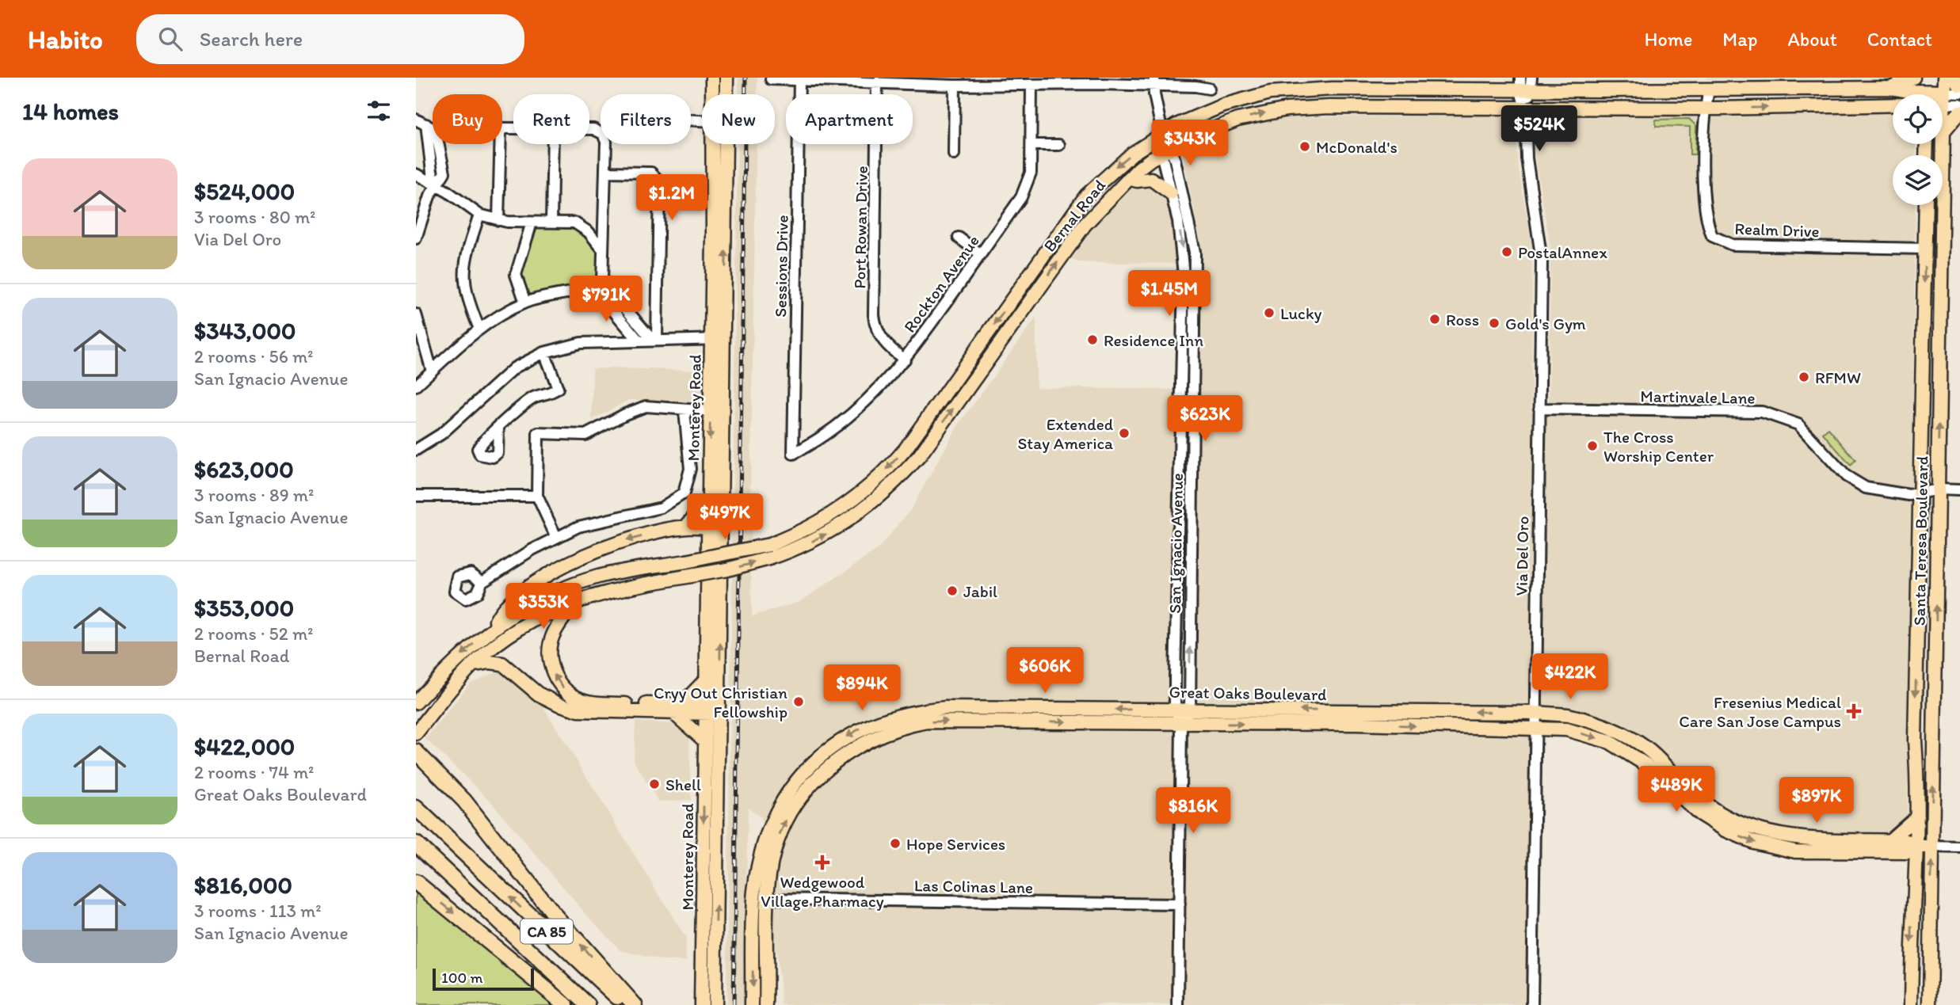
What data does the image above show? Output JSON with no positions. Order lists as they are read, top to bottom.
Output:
{
  "streets": {
    "highway": ["CA 85"],
    "main road": [
      "Bernal Road",
      "Monterey Road",
      "Santa Teresa Boulevard",
      "Great Oaks Boulevard"
    ],
    "street": [
      "Port Rowan Drive",
      "Realm Drive",
      "Sessions Drive",
      "Rockton Avenue",
      "Martinvale Lane",
      "San Ignacio Avenue",
      "Via Del Oro",
      "Las Colinas Lane"
    ]
  },
  "crossings": [
    ["Bernal Road", "Realm Drive"],
    ["Bernal Road", "Santa Teresa Boulevard"],
    ["Bernal Road", "San Ignacio Avenue"],
    ["Bernal Road", "Via Del Oro"],
    ["Port Rowan Drive", "Rockton Avenue"],
    ["Realm Drive", "Santa Teresa Boulevard"],
    ["Sessions Drive", "Rockton Avenue"],
    ["Martinvale Lane", "Santa Teresa Boulevard"],
    ["Martinvale Lane", "Via Del Oro"],
    ["Santa Teresa Boulevard", "Great Oaks Boulevard"],
    ["San Ignacio Avenue", "Great Oaks Boulevard"],
    ["San Ignacio Avenue", "Las Colinas Lane"],
    ["Via Del Oro", "Great Oaks Boulevard"],
    ["Great Oaks Boulevard", "Las Colinas Lane"]
  ],
  "places": {
    "other": [
      "McDonald's",
      "PostalAnnex",
      "Lucky",
      "Ross",
      "Gold's Gym",
      "Residence Inn",
      "RFMW",
      "Extended Stay America",
      "The Cross Worship Center",
      "Jabil",
      "Cryy Out Christian Fellowship",
      "Shell",
      "Hope Services"
    ],
    "health": ["Fresenius Medical Care San Jose Campus", "Wedgewood Village Pharmacy"]
  },
  "scale_bar": "100 m",
  "page": {
    "header": "Habito",
    "search": "Search here",
    "nav": [
      "Home",
      "Map",
      "About",
      "Contact"
    ],
    "heading": "14 homes",
    "chip": [
      "Buy",
      "Rent",
      "Filters",
      "New",
      "Apartment"
    ],
    "price": [
      "$524K",
      "$343K",
      "$1.2M",
      "$1.45M",
      "$791K",
      "$623K",
      "$497K",
      "$353K",
      "$606K",
      "$422K",
      "$894K",
      "$489K",
      "$897K",
      "$816K"
    ],
    "list": [
      {
        "name": "$524,000",
        "note": "3 rooms · 80 m² · Via Del Oro"
      },
      {
        "name": "$343,000",
        "note": "2 rooms · 56 m² · San Ignacio Avenue"
      },
      {
        "name": "$623,000",
        "note": "3 rooms · 89 m² · San Ignacio Avenue"
      },
      {
        "name": "$353,000",
        "note": "2 rooms · 52 m² · Bernal Road"
      },
      {
        "name": "$422,000",
        "note": "2 rooms · 74 m² · Great Oaks Boulevard"
      },
      {
        "name": "$816,000",
        "note": "3 rooms · 113 m² · San Ignacio Avenue"
      }
    ],
    "scale": "100 m"
  }
}
